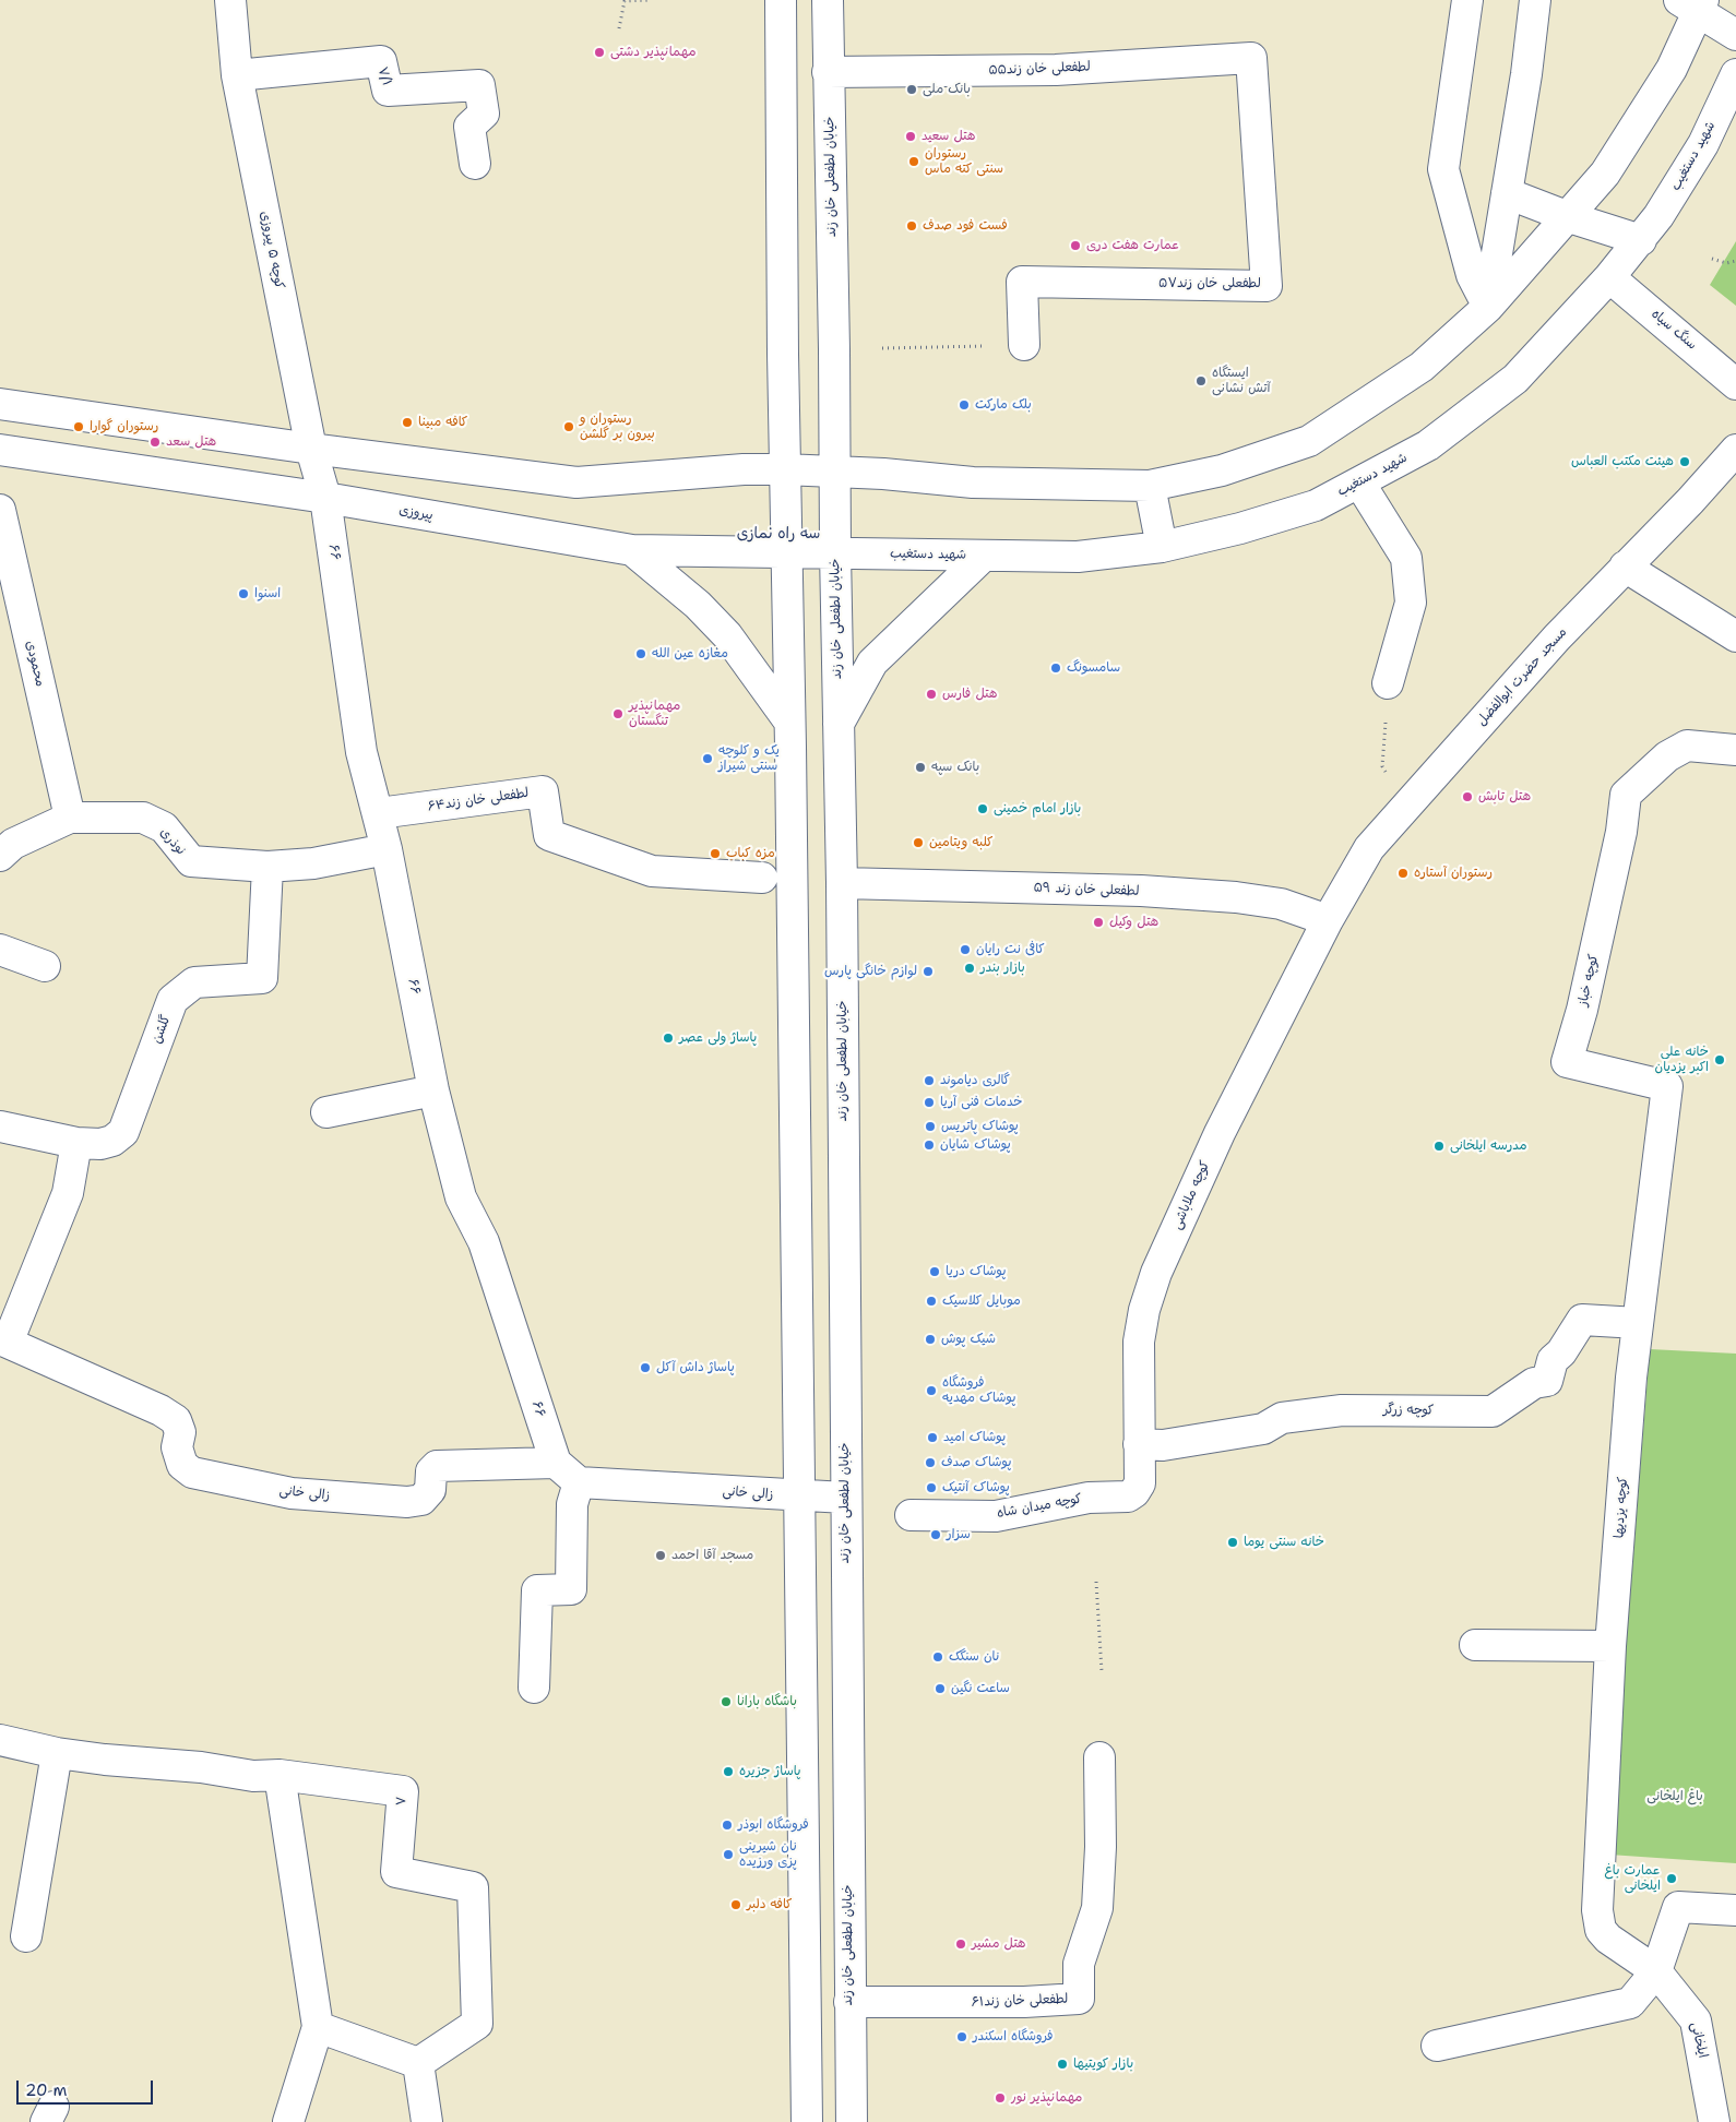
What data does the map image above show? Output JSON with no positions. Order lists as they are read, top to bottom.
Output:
{
  "streets": {
    "street": [
      "لطفعلی خان زند۵۵",
      "۷/۱",
      "شهید دستغیب",
      "خیابان لطفعلی خان زند",
      "کوچه ۵ پیروزی",
      "لطفعلی خان زند۵۷",
      "سنگ سیاه",
      "پیروزی",
      "۶۶",
      "محمودی",
      "مسجد حضرت ابوالفضل",
      "لطفعلی خان زند۶۴",
      "نوذری",
      "لطفعلی خان زند ۵۹",
      "کوچه خباز",
      "گلشن",
      "کوچه ملاباشی",
      "کوچه زرگر",
      "زالی خانی",
      "کوچه میدان شاه",
      "کوچه یزدیها",
      "۷",
      "لطفعلی خان زند۶۱",
      "ایلخانی"
    ]
  },
  "crossings": [
    ["لطفعلی خان زند۵۵", "خیابان لطفعلی خان زند"],
    ["لطفعلی خان زند۵۵", "لطفعلی خان زند۵۷"],
    ["۷/۱", "کوچه ۵ پیروزی"],
    ["شهید دستغیب", "خیابان لطفعلی خان زند"],
    ["شهید دستغیب", "سنگ سیاه"],
    ["شهید دستغیب", "پیروزی"],
    ["خیابان لطفعلی خان زند", "پیروزی"],
    ["خیابان لطفعلی خان زند", "لطفعلی خان زند ۵۹"],
    ["خیابان لطفعلی خان زند", "زالی خانی"],
    ["خیابان لطفعلی خان زند", "لطفعلی خان زند۶۱"],
    ["کوچه ۵ پیروزی", "پیروزی"],
    ["کوچه ۵ پیروزی", "۶۶"],
    ["پیروزی", "۶۶"],
    ["۶۶", "لطفعلی خان زند۶۴"],
    ["۶۶", "نوذری"],
    ["۶۶", "زالی خانی"],
    ["محمودی", "نوذری"],
    ["مسجد حضرت ابوالفضل", "لطفعلی خان زند ۵۹"],
    ["مسجد حضرت ابوالفضل", "کوچه ملاباشی"],
    ["نوذری", "گلشن"],
    ["لطفعلی خان زند ۵۹", "کوچه ملاباشی"],
    ["کوچه خباز", "کوچه یزدیها"],
    ["گلشن", "زالی خانی"],
    ["کوچه ملاباشی", "کوچه زرگر"],
    ["کوچه ملاباشی", "کوچه میدان شاه"],
    ["کوچه زرگر", "کوچه یزدیها"],
    ["کوچه یزدیها", "ایلخانی"]
  ],
  "districts": ["سه راه نمازی"],
  "parks": ["باغ ایلخانی"],
  "places": [
    "مهمانپذیر دشتی",
    "بانک ملی",
    "هتل سعيد",
    "رستوران سنتی کته ماس",
    "فست فود صدف",
    "عمارت هفت دری",
    "ایستگاه آتش نشانی",
    "بلک مارکت",
    "کافه مبینا",
    "رستوران گوارا",
    "رستوران و بیرون بر گلشن",
    "هتل سعد",
    "هیئت مکتب العباس",
    "اسنوا",
    "مغازه عین الله",
    "سامسونگ",
    "هتل فارس",
    "مهمانپذیر تنگستان",
    "یک و کلوچه سنتی شیراز",
    "بانک سپه",
    "هتل تابش",
    "بازار امام خمینی",
    "کلبه ویتامین",
    "مزه کباب",
    "رستوران آستاره",
    "هتل وکیل",
    "کافی نت رایان",
    "بازار بندر",
    "لوازم خانگی پارس",
    "پاساژ ولی عصر",
    "خانه علی اکبر یزدیان",
    "گالری دیاموند",
    "خدمات فنی آریا",
    "پوشاک پاتریس",
    "پوشاک شایان",
    "مدرسه ایلخانی",
    "پوشاک دریا",
    "موبایل کلاسیک",
    "شیک پوش",
    "پاساژ داش آکل",
    "فروشگاه پوشاک مهدیه",
    "پوشاک امید",
    "پوشاک صدف",
    "پوشاک آنتیک",
    "سزار",
    "خانه سنتی یوما",
    "مسجد آقا احمد",
    "نان سنگک",
    "ساعت نگین",
    "باشگاه بارانا",
    "پاساژ جزیره",
    "فروشگاه ابوذر",
    "نان شیرینی پزی ورزیده",
    "عمارت باغ ایلخانی",
    "کافه دلبر",
    "هتل مشیر",
    "فروشگاه اسکندر",
    "بازار کویتیها",
    "مهمانپذیر نور"
  ],
  "scale_bar": "20 m"
}
